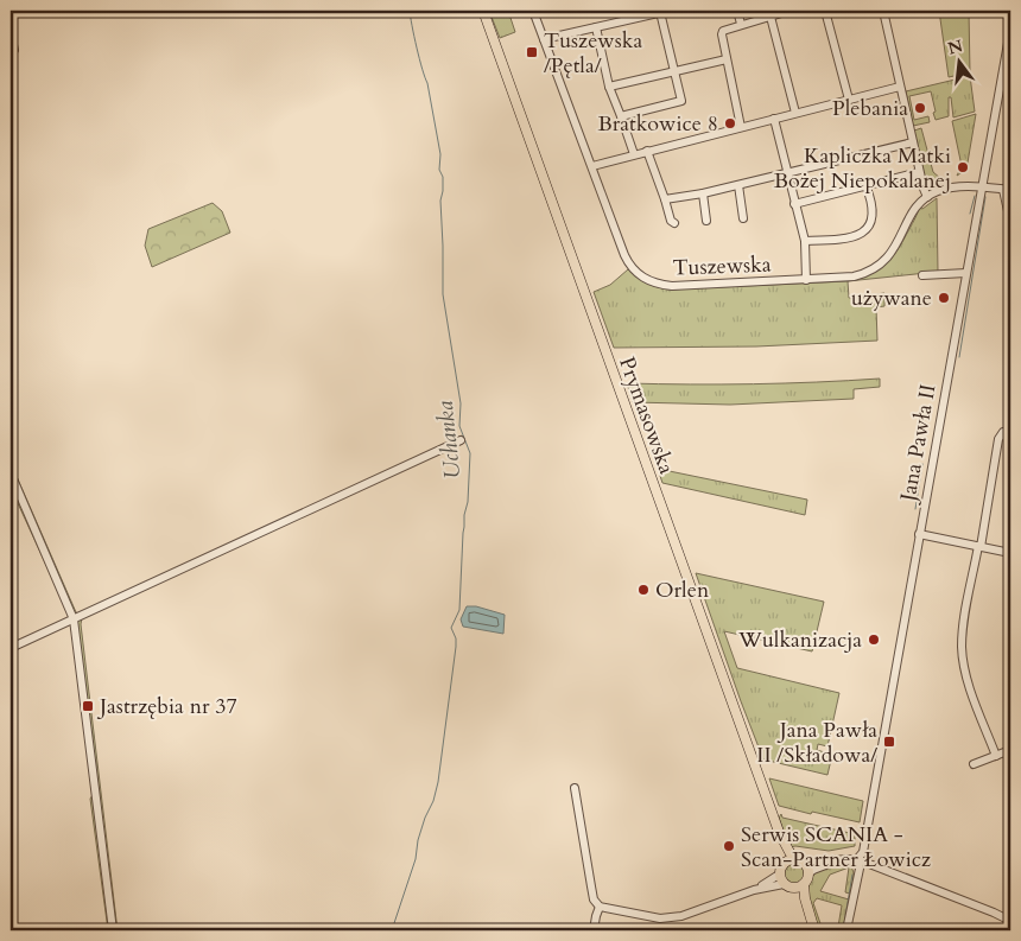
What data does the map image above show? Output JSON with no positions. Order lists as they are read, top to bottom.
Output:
{
  "streets": {
    "main road": ["Prymasowska"],
    "street": ["Tuszewska", "Jana Pawła II"]
  },
  "water": ["Uchanka"],
  "places": {
    "transit": ["Tuszewska /Pętla/", "Jastrzębia nr 37", "Jana Pawła II /Składowa/"],
    "other": [
      "Plebania",
      "Bratkowice 8",
      "Kapliczka Matki Bożej Niepokalanej",
      "używane",
      "Orlen",
      "Wulkanizacja",
      "Serwis SCANIA - Scan-Partner Łowicz"
    ]
  },
  "north": "top"
}
